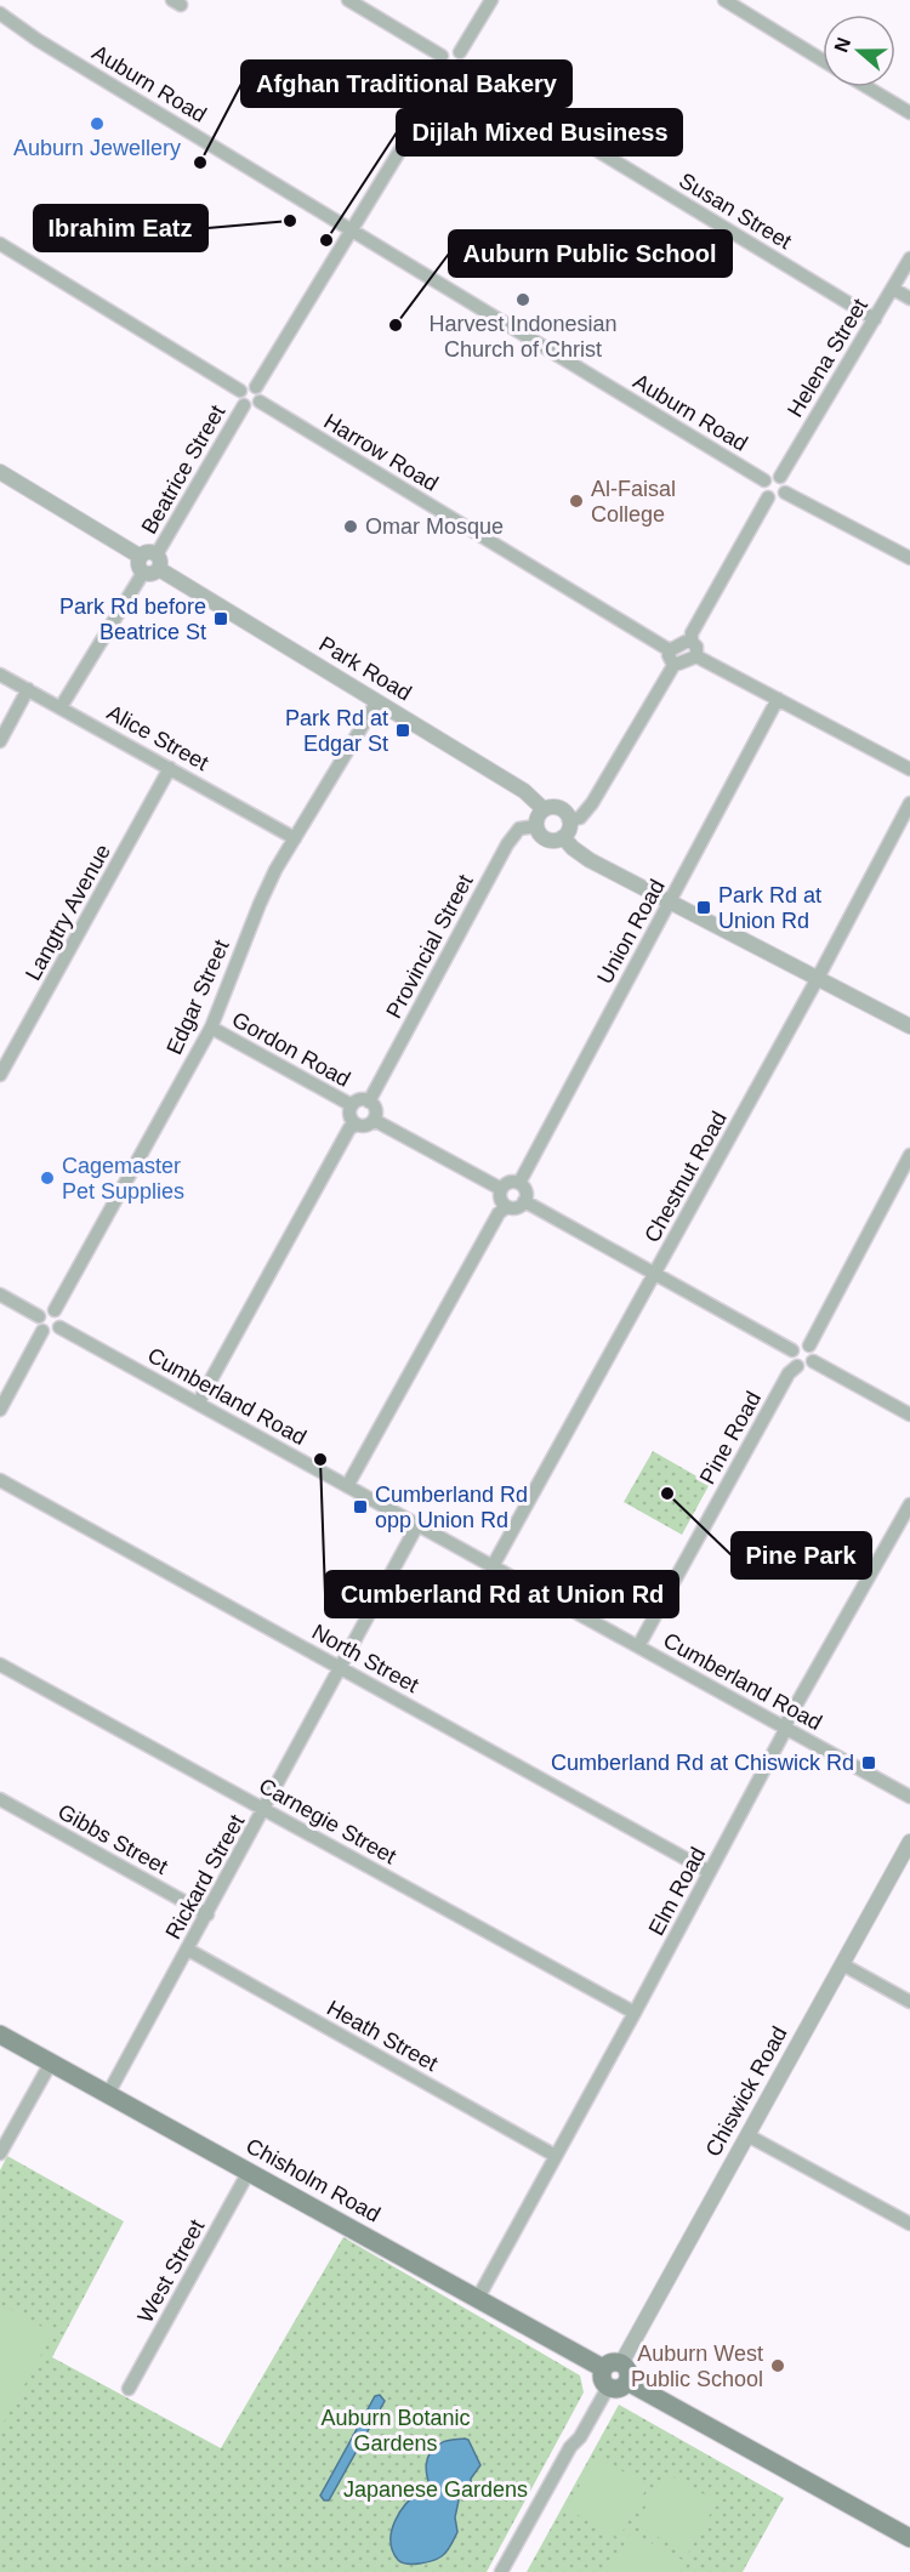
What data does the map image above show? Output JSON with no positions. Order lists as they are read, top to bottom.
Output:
{
  "streets": {
    "main road": ["Chisholm Road"],
    "street": [
      "Auburn Road",
      "Susan Street",
      "Helena Street",
      "Harrow Road",
      "Beatrice Street",
      "Park Road",
      "Alice Street",
      "Langtry Avenue",
      "Union Road",
      "Provincial Street",
      "Edgar Street",
      "Gordon Road",
      "Chestnut Road",
      "Cumberland Road",
      "Pine Road",
      "North Street",
      "Carnegie Street",
      "Gibbs Street",
      "Rickard Street",
      "Elm Road",
      "Heath Street",
      "Chiswick Road",
      "West Street"
    ]
  },
  "crossings": [
    ["Auburn Road", "Helena Street"],
    ["Susan Street", "Helena Street"],
    ["Harrow Road", "Beatrice Street"],
    ["Beatrice Street", "Park Road"],
    ["Park Road", "Provincial Street"],
    ["Park Road", "Edgar Street"],
    ["Alice Street", "Langtry Avenue"],
    ["Alice Street", "Edgar Street"],
    ["Provincial Street", "Gordon Road"],
    ["Edgar Street", "Gordon Road"],
    ["Edgar Street", "Cumberland Road"],
    ["Chestnut Road", "Cumberland Road"],
    ["Cumberland Road", "Pine Road"],
    ["Cumberland Road", "Rickard Street"],
    ["Cumberland Road", "Elm Road"],
    ["North Street", "Rickard Street"],
    ["North Street", "Elm Road"],
    ["Carnegie Street", "Rickard Street"],
    ["Carnegie Street", "Elm Road"],
    ["Gibbs Street", "Rickard Street"],
    ["Rickard Street", "Heath Street"],
    ["Rickard Street", "Chisholm Road"],
    ["Elm Road", "Heath Street"],
    ["Elm Road", "Chisholm Road"],
    ["Chiswick Road", "Chisholm Road"],
    ["Chisholm Road", "West Street"]
  ],
  "parks": ["Auburn Botanic Gardens", "Japanese Gardens"],
  "places": {
    "other": [
      "Auburn Jewellery",
      "Afghan Traditional Bakery",
      "Ibrahim Eatz",
      "Dijlah Mixed Business",
      "Harvest Indonesian Church of Christ",
      "Auburn Public School",
      "Al-Faisal College",
      "Omar Mosque",
      "Cagemaster Pet Supplies",
      "Cumberland Rd at Union Rd",
      "Pine Park",
      "Auburn West Public School"
    ],
    "transit": [
      "Park Rd before Beatrice St",
      "Park Rd at Edgar St",
      "Park Rd at Union Rd",
      "Cumberland Rd opp Union Rd",
      "Cumberland Rd at Chiswick Rd"
    ]
  },
  "north": "left"
}
